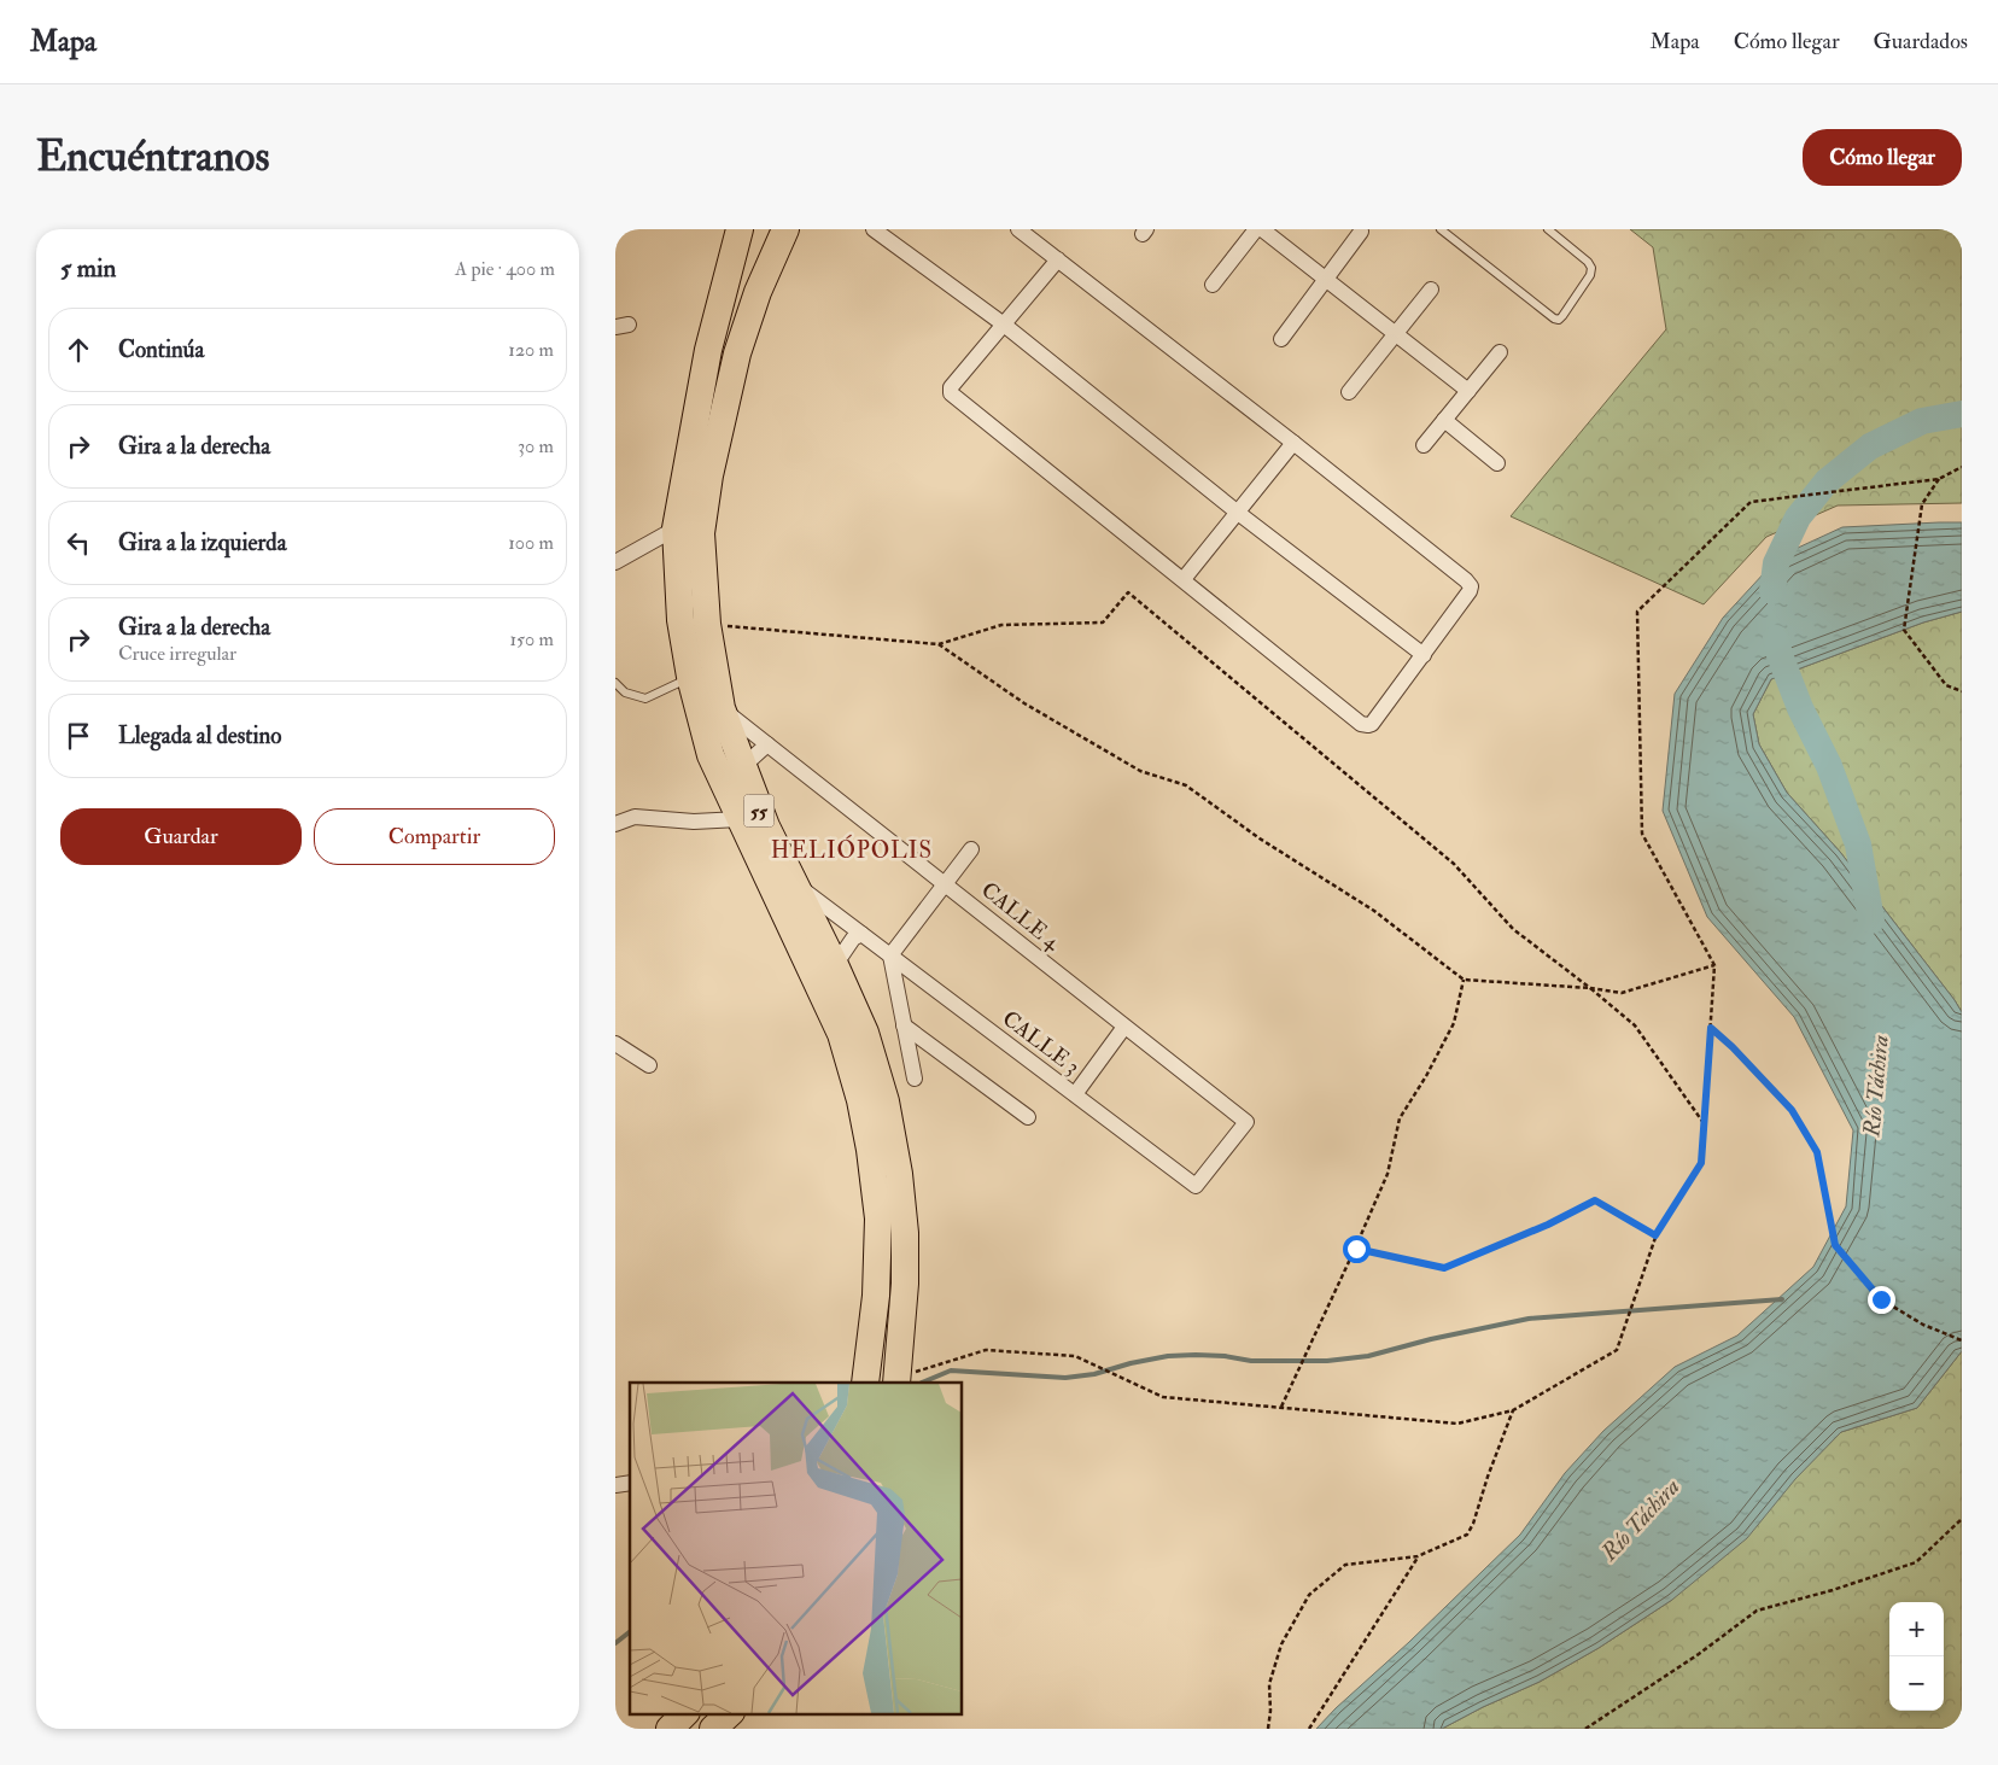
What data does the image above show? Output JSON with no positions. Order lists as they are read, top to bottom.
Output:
{
  "streets": {
    "highway": ["55"],
    "street": ["CALLE 4", "CALLE 3"]
  },
  "crossings": [
    ["55", "CALLE 4"],
    ["55", "CALLE 3"],
    ["CALLE 4", "CALLE 3"]
  ],
  "districts": ["HELIÓPOLIS"],
  "water": ["Río Táchira"],
  "page": {
    "header": "Mapa",
    "nav": ["Mapa", "Cómo llegar", "Guardados"],
    "buttons": [
      "Cómo llegar",
      ["Guardar", "Compartir"]
    ],
    "title": "Encuéntranos",
    "heading": ["5 min", "A pie · 400 m"],
    "list": [
      ["Continúa", "120 m"],
      ["Gira a la derecha", "30 m"],
      ["Gira a la izquierda", "100 m"],
      ["Gira a la derecha", "Cruce irregular", "150 m"],
      "Llegada al destino"
    ],
    "map_buttons": ["+", "−"]
  }
}
